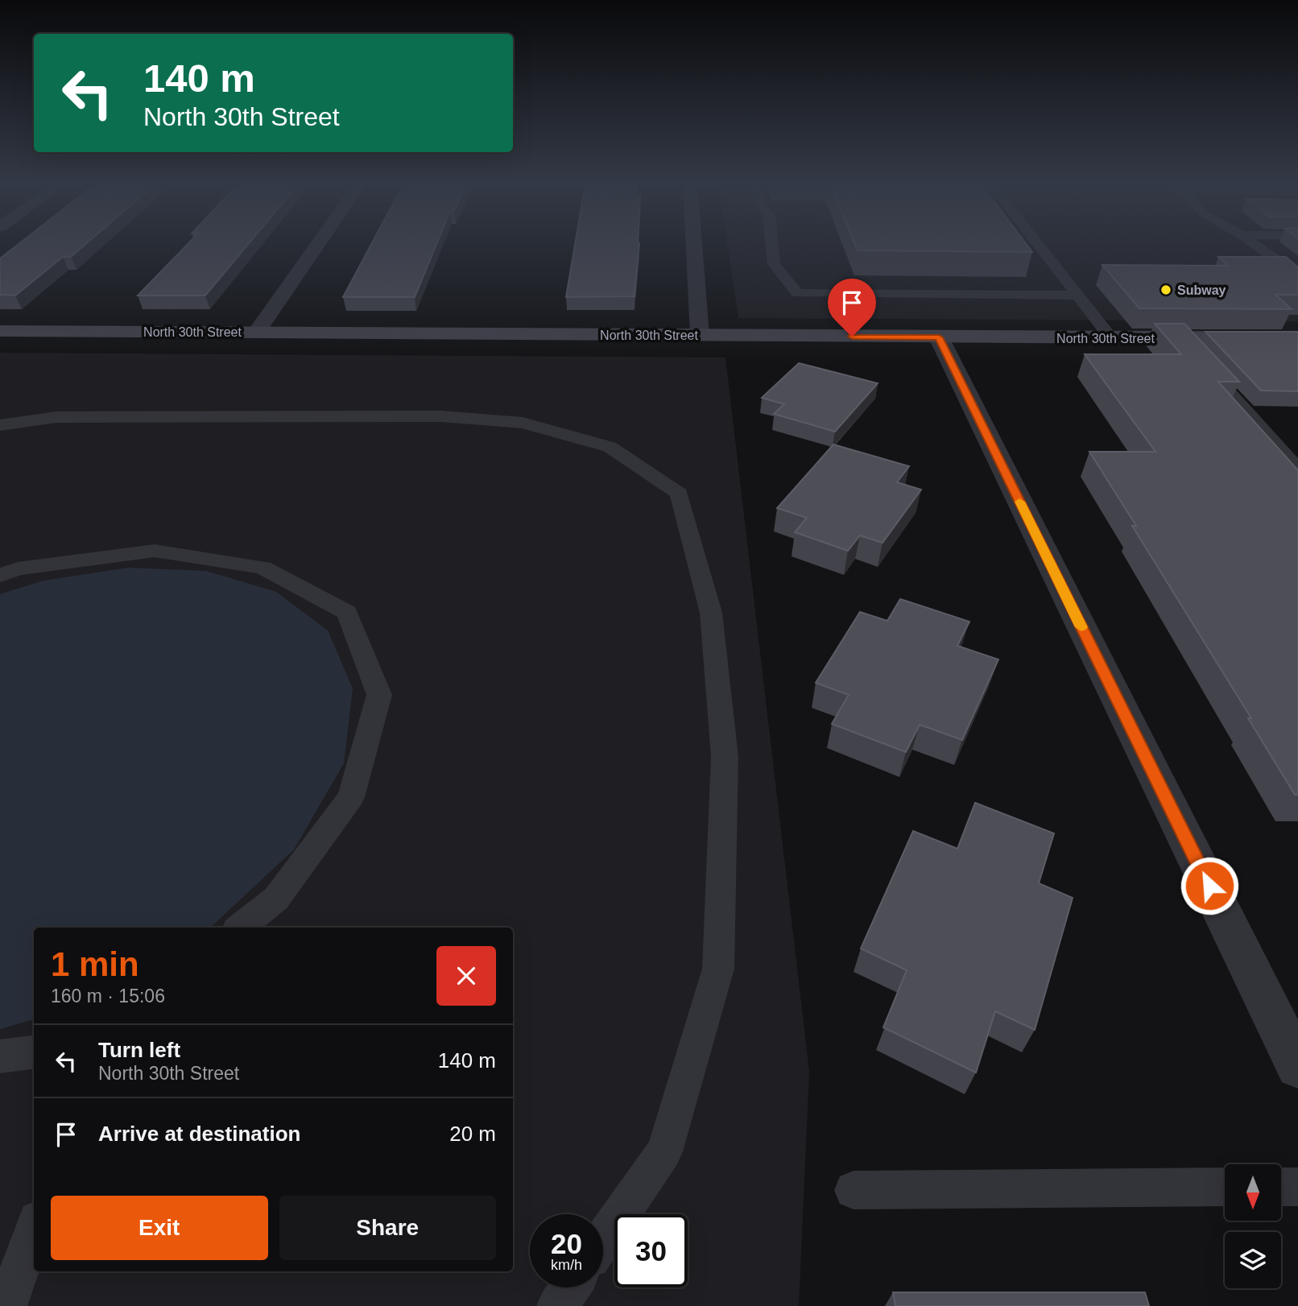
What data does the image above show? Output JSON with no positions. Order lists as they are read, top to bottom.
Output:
{
  "streets": {
    "main road": ["North 30th Street"]
  },
  "places": ["Subway"],
  "north": "bottom",
  "page": {
    "turn": ["140 m", "North 30th Street"],
    "heading": ["1 min", "160 m · 15:06"],
    "list": [
      {
        "name": "Turn left",
        "note": "North 30th Street",
        "value": "140 m"
      },
      {
        "name": "Arrive at destination",
        "value": "20 m"
      }
    ],
    "buttons": ["Exit", "Share"],
    "speed": "20 km/h",
    "limit": "30"
  }
}
